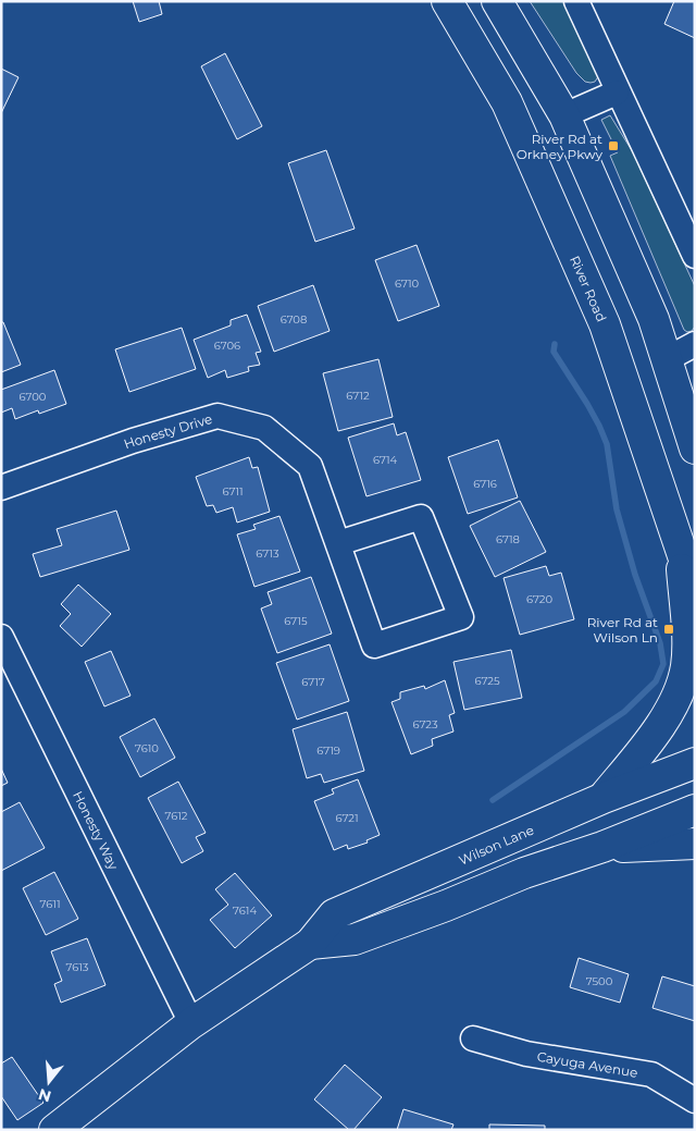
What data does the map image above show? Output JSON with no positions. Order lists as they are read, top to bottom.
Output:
{
  "streets": {
    "main road": ["River Road", "Wilson Lane"],
    "street": ["Honesty Drive", "Honesty Way", "Cayuga Avenue"]
  },
  "crossings": [
    ["Honesty Way", "Wilson Lane"]
  ],
  "places": {
    "transit": ["River Rd at Orkney Pkwy", "River Rd at Wilson Ln"]
  },
  "house_numbers": [
    "6710",
    "6708",
    "6706",
    "6712",
    "6700",
    "6714",
    "6716",
    "6711",
    "6718",
    "6713",
    "6720",
    "6715",
    "6725",
    "6717",
    "6723",
    "7610",
    "6719",
    "7612",
    "6721",
    "7611",
    "7614",
    "7613",
    "7500"
  ],
  "north": "bottom"
}
